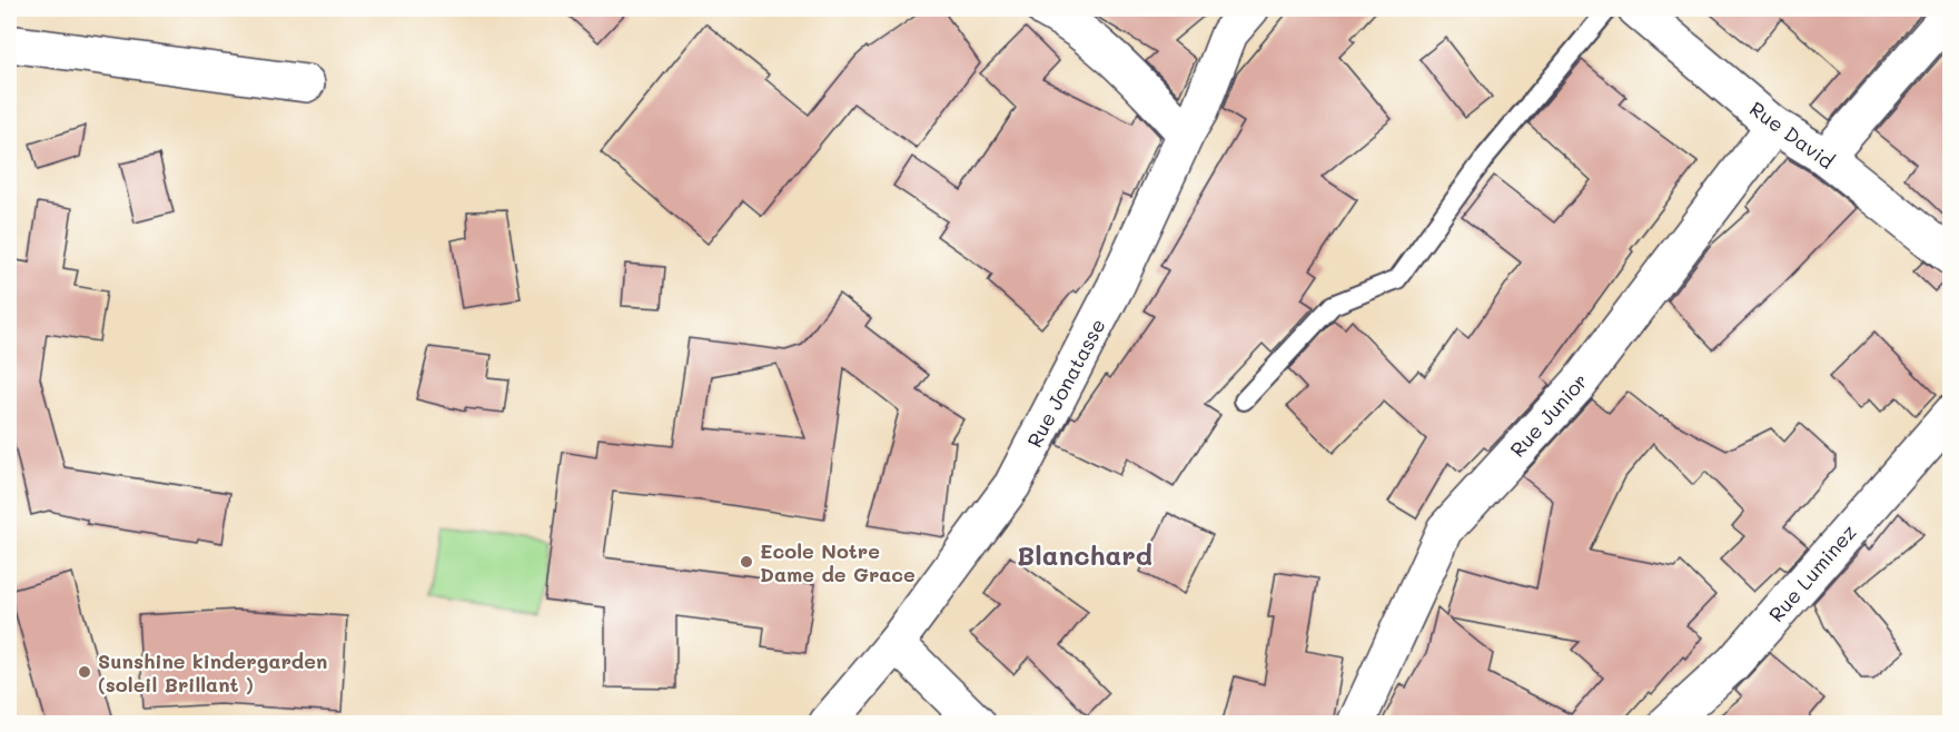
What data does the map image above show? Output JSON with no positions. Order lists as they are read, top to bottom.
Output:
{
  "streets": {
    "street": [
      "Rue David",
      "Rue Jonatasse",
      "Rue Junior",
      "Rue Luminez"
    ]
  },
  "crossings": [
    ["Rue David", "Rue Junior"]
  ],
  "districts": ["Blanchard"],
  "places": ["Ecole Notre Dame de Grace", "Sunshine kindergarden (soleil Brillant )"]
}
